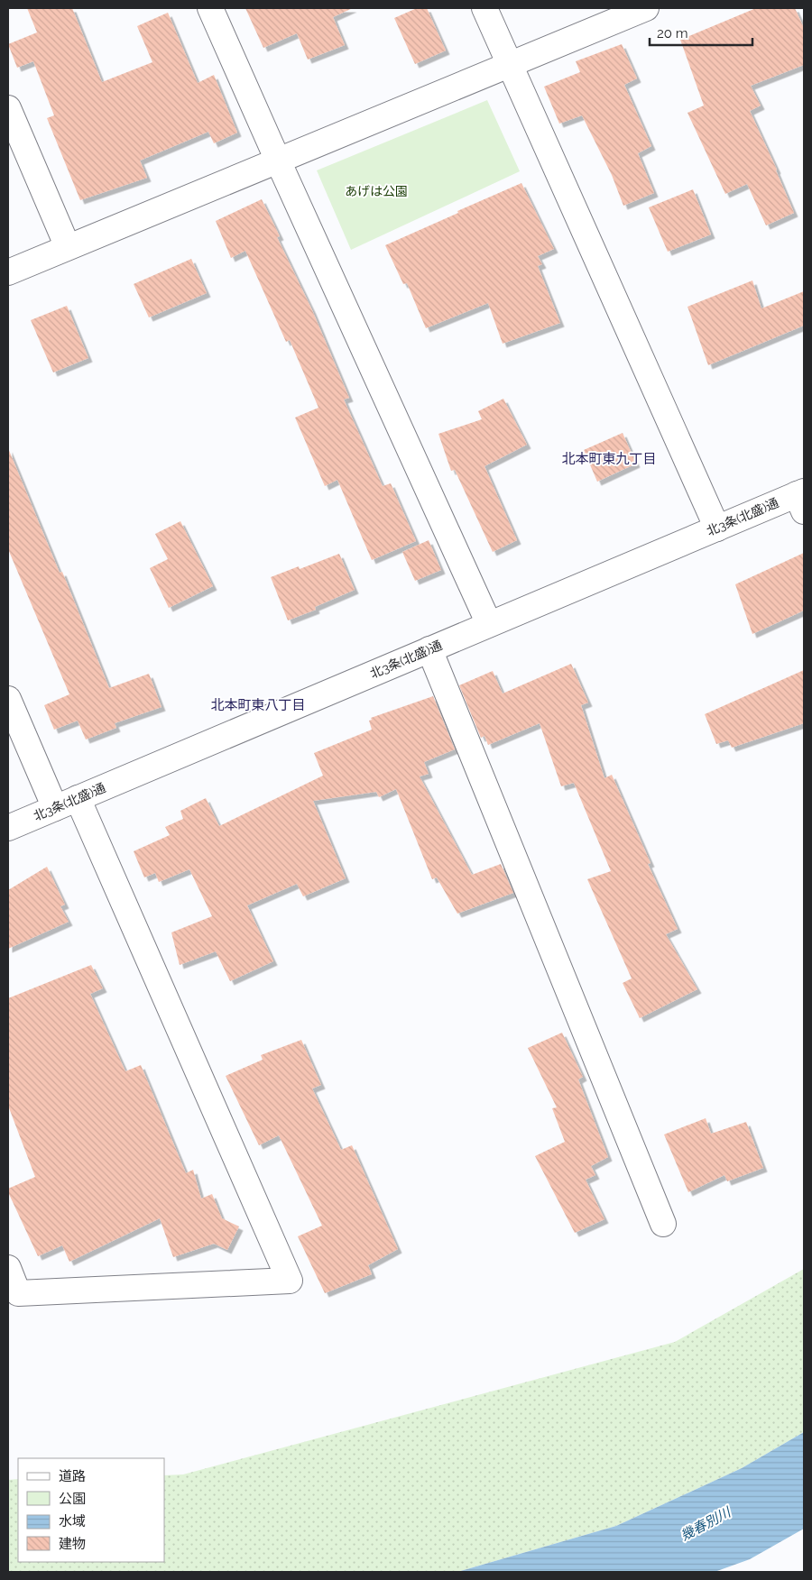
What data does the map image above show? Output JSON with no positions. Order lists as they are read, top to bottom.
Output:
{
  "streets": {
    "street": ["北3条(北盛)通"]
  },
  "districts": ["北本町東九丁目", "北本町東八丁目"],
  "water": ["幾春別川"],
  "parks": ["あげは公園"],
  "legend": [
    "道路",
    "公園",
    "水域",
    "建物"
  ],
  "scale_bar": "20 m"
}
